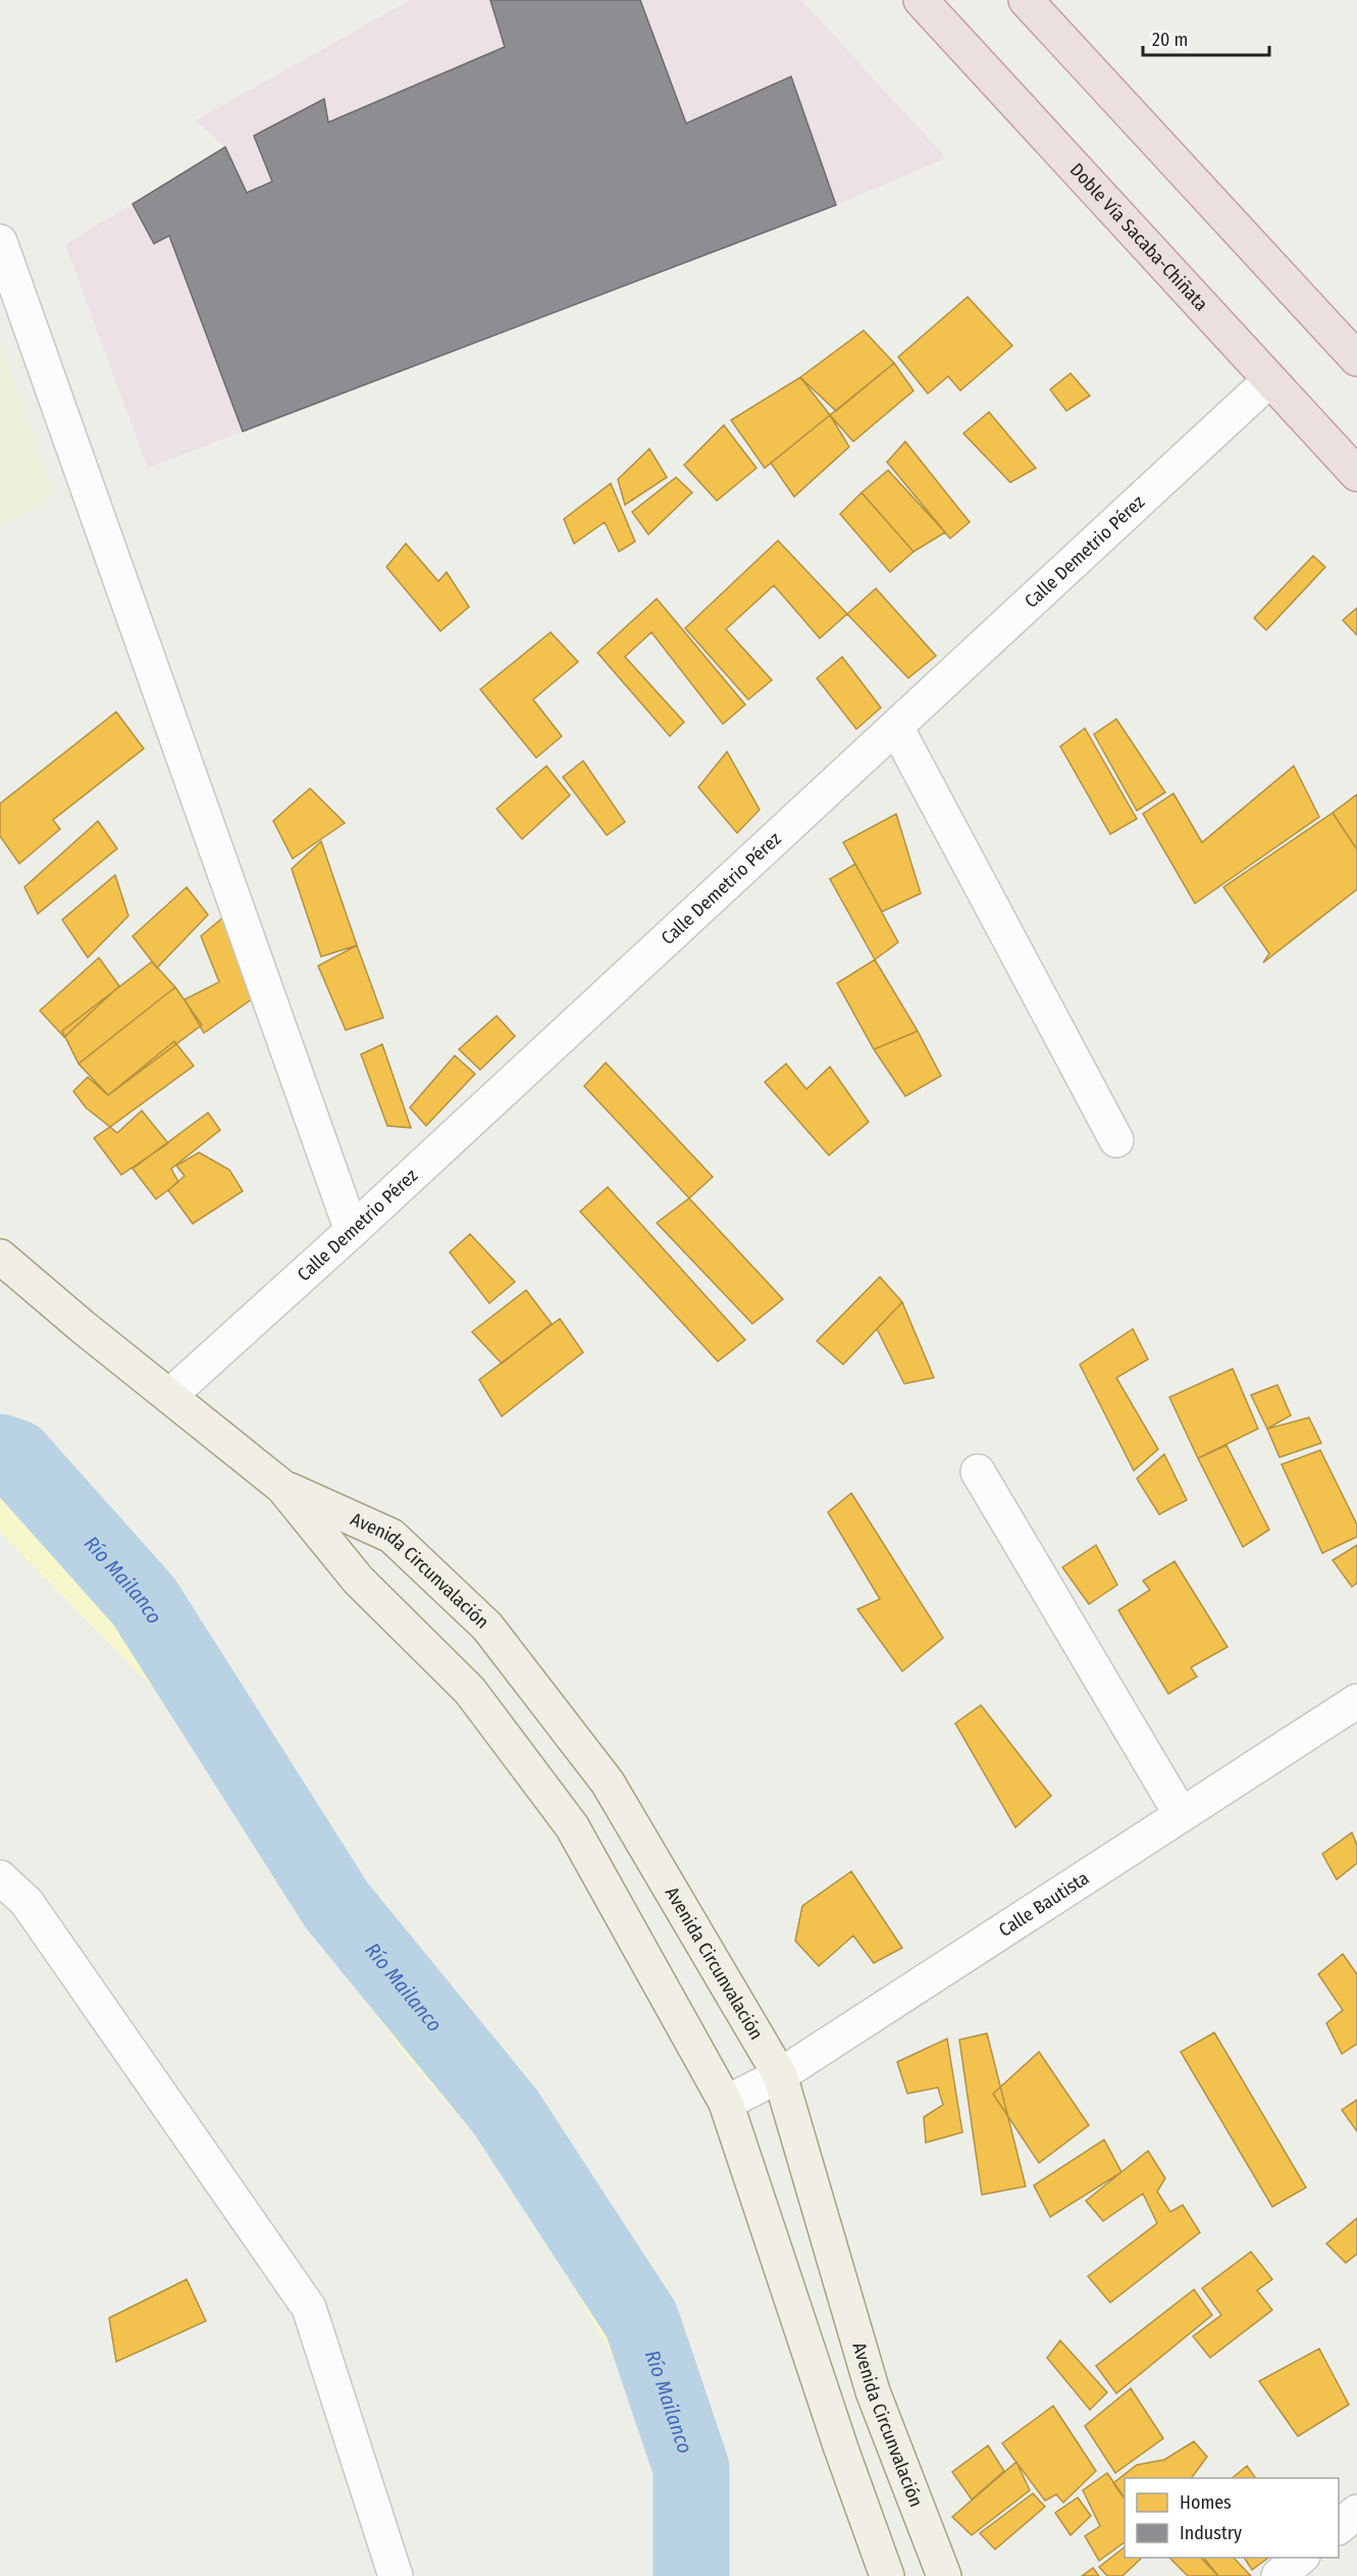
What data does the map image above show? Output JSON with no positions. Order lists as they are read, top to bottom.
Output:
{
  "streets": {
    "highway": ["Doble Vía Sacaba-Chiñata"],
    "main road": ["Avenida Circunvalación"],
    "street": ["Calle Demetrio Pérez", "Calle Bautista"]
  },
  "crossings": [
    ["Doble Vía Sacaba-Chiñata", "Calle Demetrio Pérez"],
    ["Calle Demetrio Pérez", "Avenida Circunvalación"],
    ["Avenida Circunvalación", "Calle Bautista"]
  ],
  "water": ["Río Mailanco"],
  "legend": ["Homes", "Industry"],
  "scale_bar": "20 m"
}
